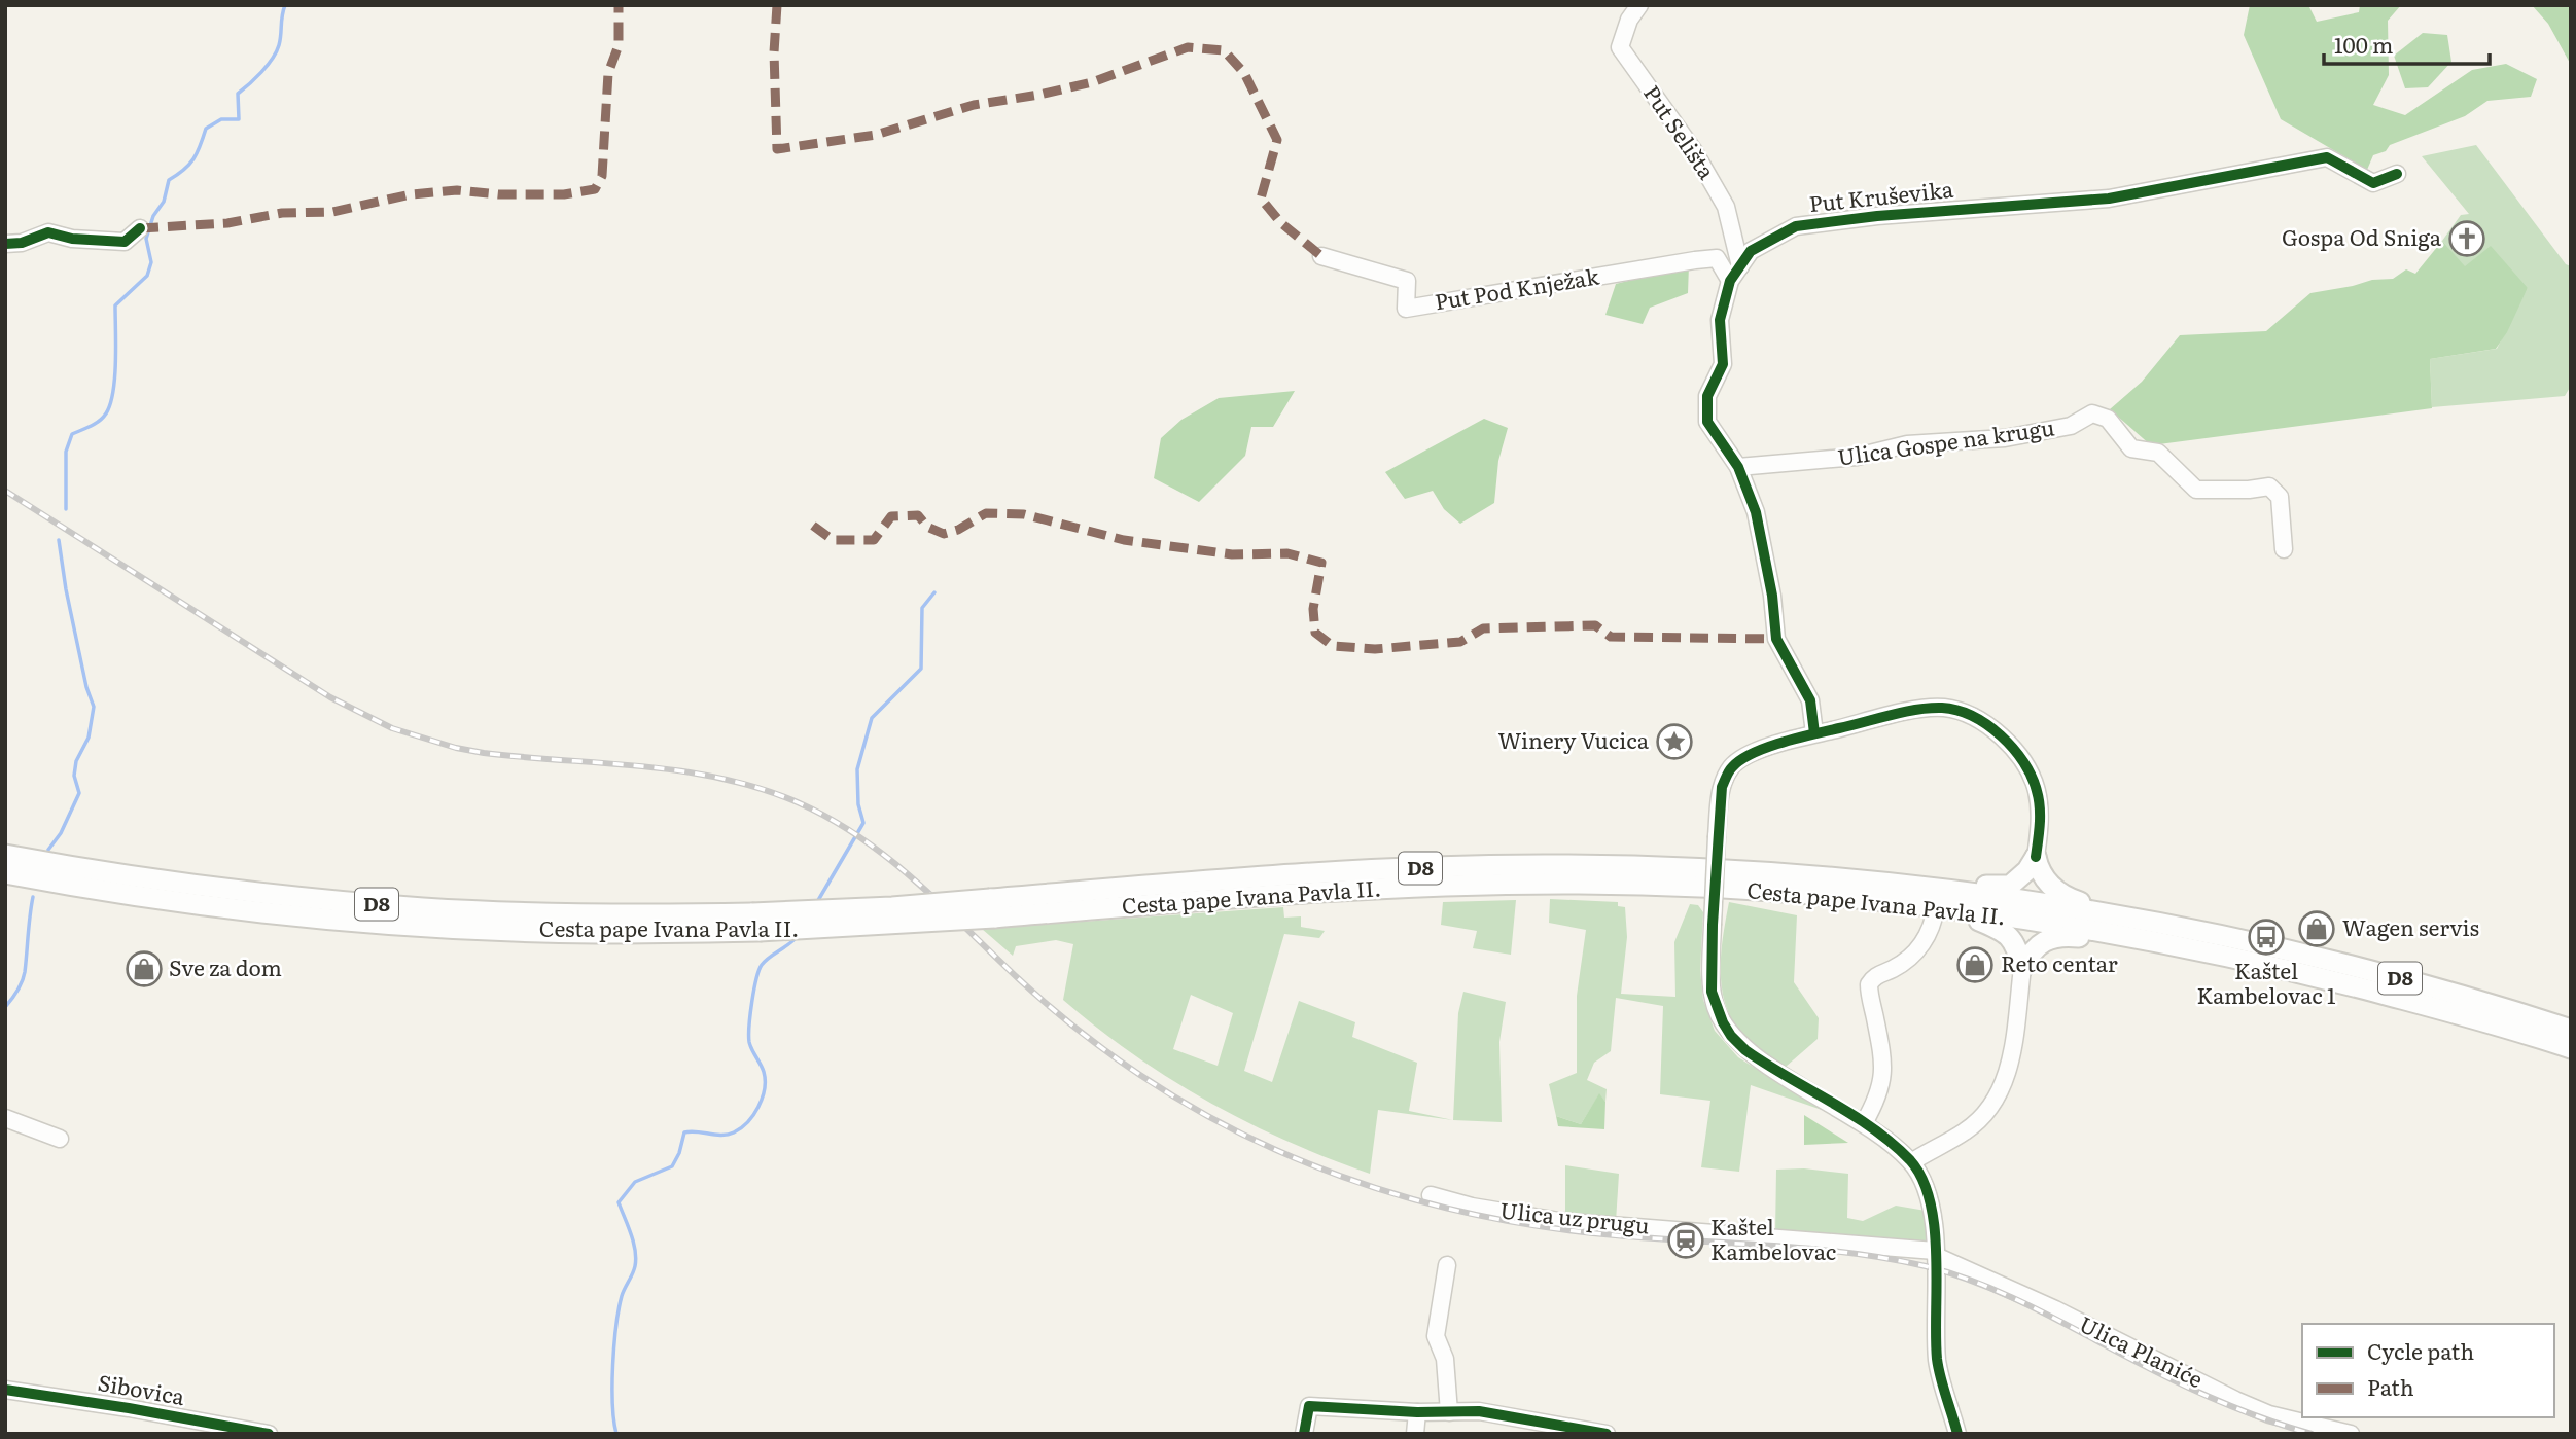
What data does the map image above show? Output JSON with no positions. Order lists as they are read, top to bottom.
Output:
{
  "streets": {
    "main road": ["D8", "Cesta pape Ivana Pavla II."],
    "street": [
      "Put Selišta",
      "Put Kruševika",
      "Put Pod Knježak",
      "Ulica Gospe na krugu",
      "Ulica uz prugu",
      "Ulica Planiće",
      "Sibovica"
    ]
  },
  "crossings": [
    ["Put Selišta", "Put Kruševika"],
    ["Put Selišta", "Put Pod Knježak"],
    ["Put Kruševika", "Put Pod Knježak"],
    ["Ulica uz prugu", "Ulica Planiće"]
  ],
  "places": {
    "church": ["Gospa Od Sniga"],
    "place": ["Winery Vucica"],
    "shop": ["Wagen servis", "Reto centar", "Sve za dom"],
    "bus stop": ["Kaštel Kambelovac 1"],
    "station": ["Kaštel Kambelovac"]
  },
  "legend": ["Cycle path", "Path"],
  "scale_bar": "100 m"
}
